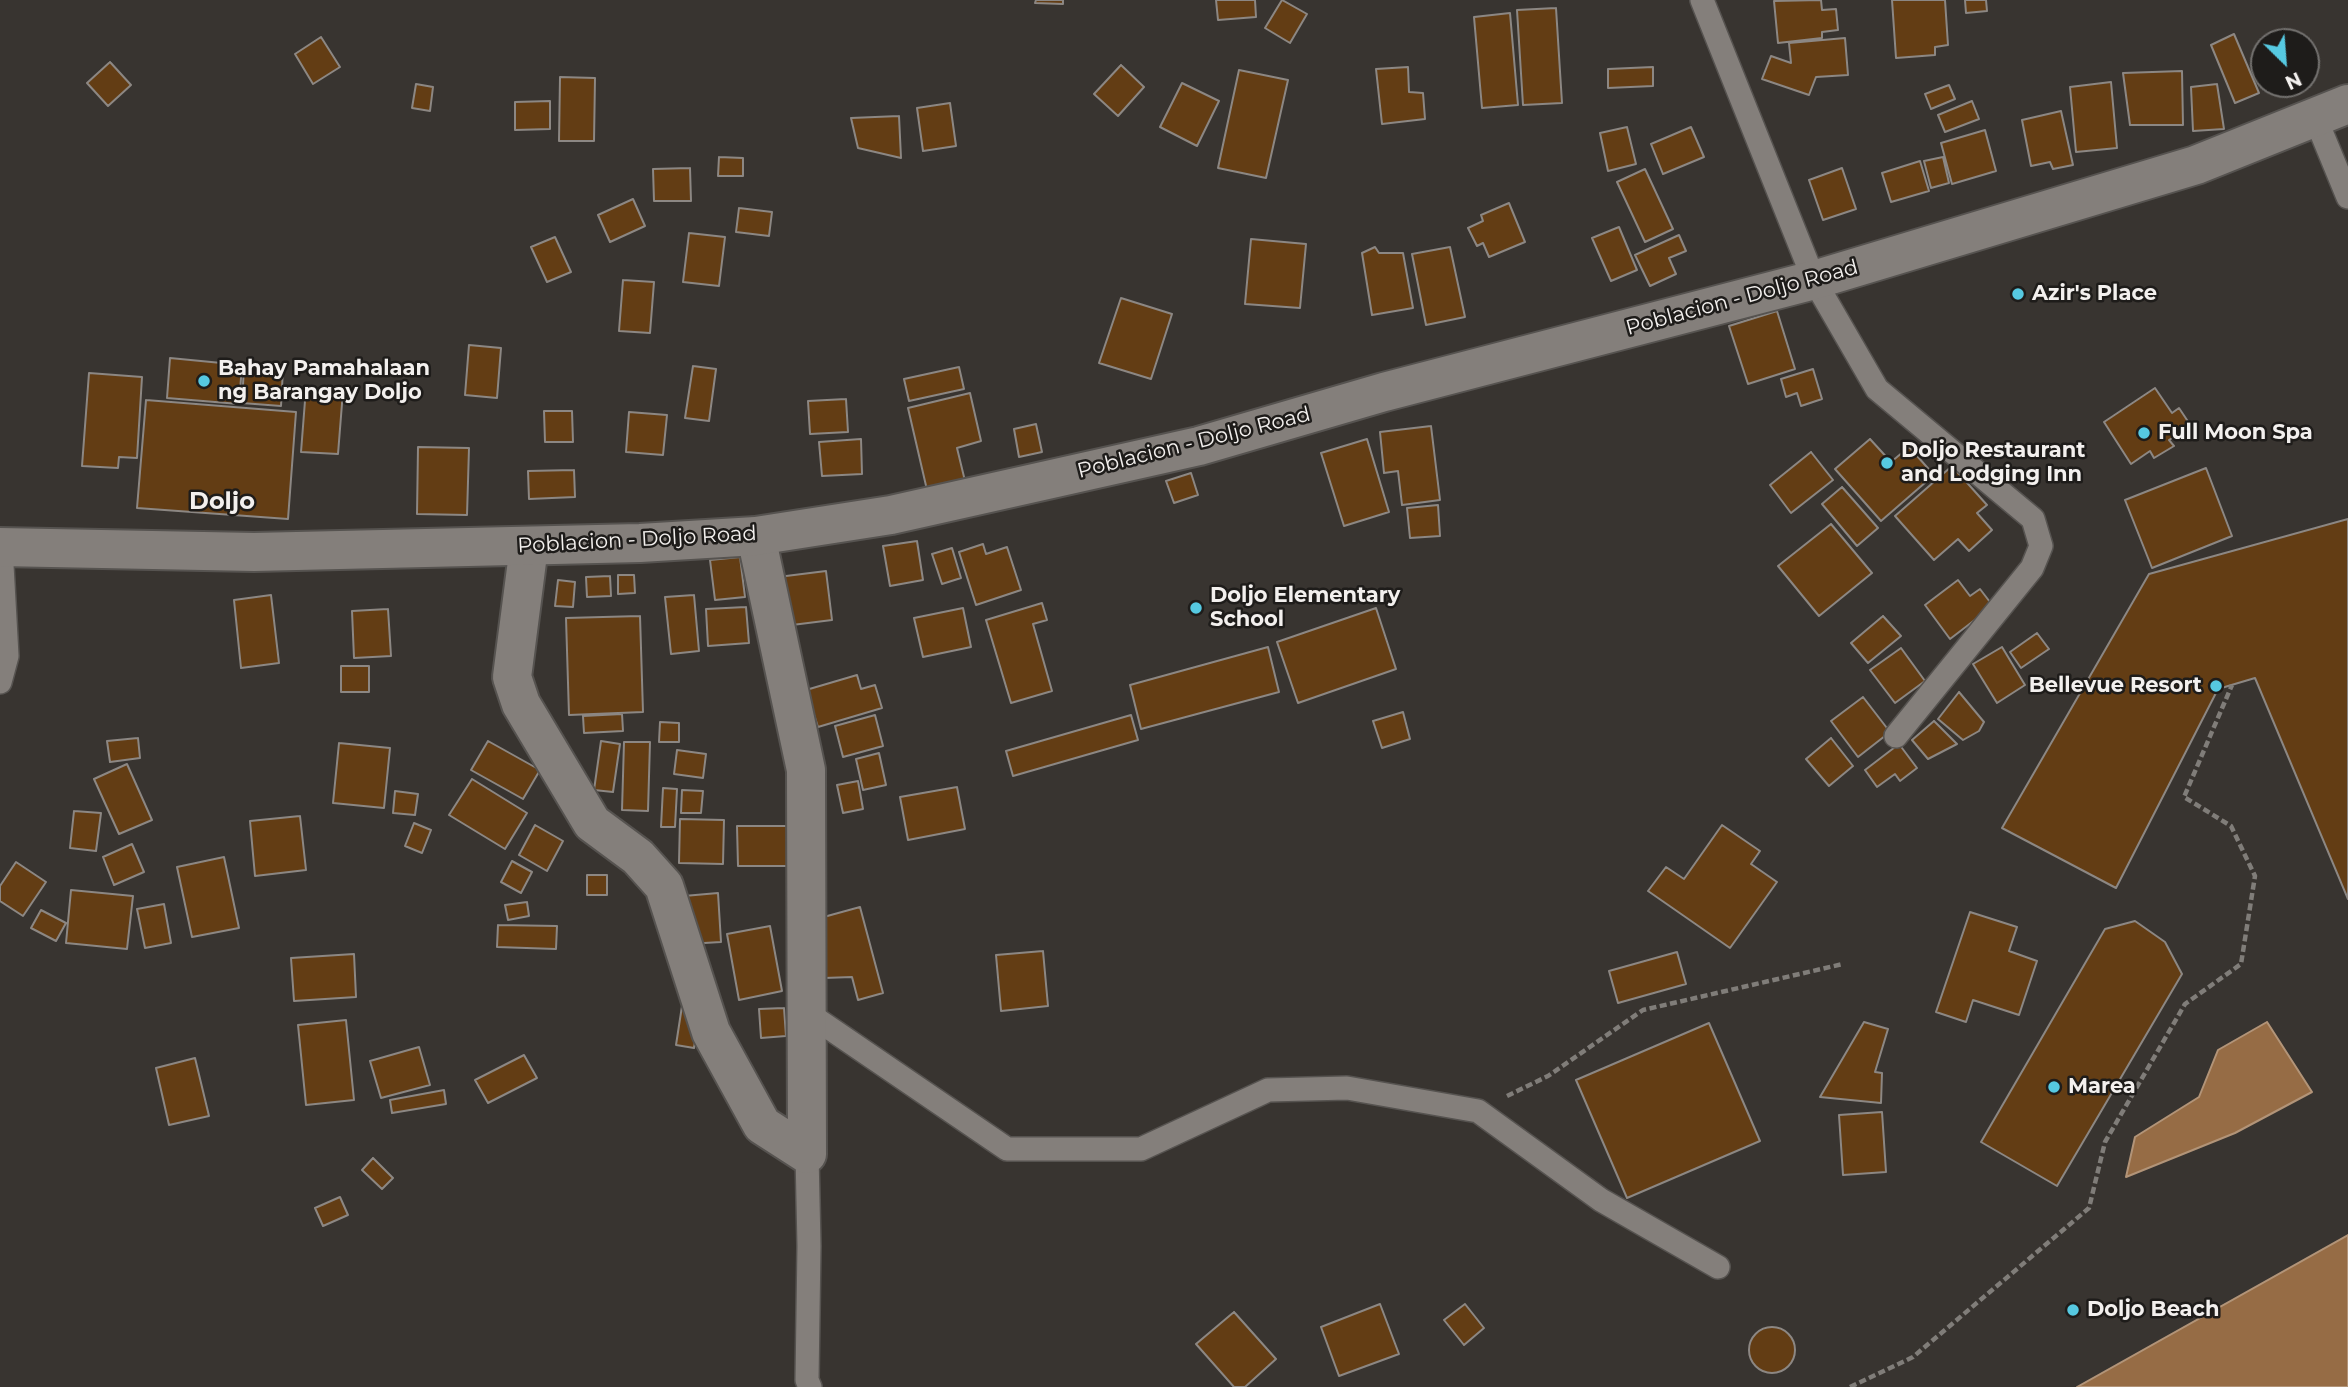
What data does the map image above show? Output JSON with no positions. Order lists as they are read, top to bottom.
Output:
{
  "streets": {
    "street": ["Poblacion - Doljo Road"]
  },
  "districts": ["Doljo"],
  "places": [
    "Azir's Place",
    "Bahay Pamahalaan ng Barangay Doljo",
    "Full Moon Spa",
    "Doljo Restaurant and Lodging Inn",
    "Doljo Elementary School",
    "Bellevue Resort",
    "Marea",
    "Doljo Beach"
  ],
  "north": "bottom right"
}
